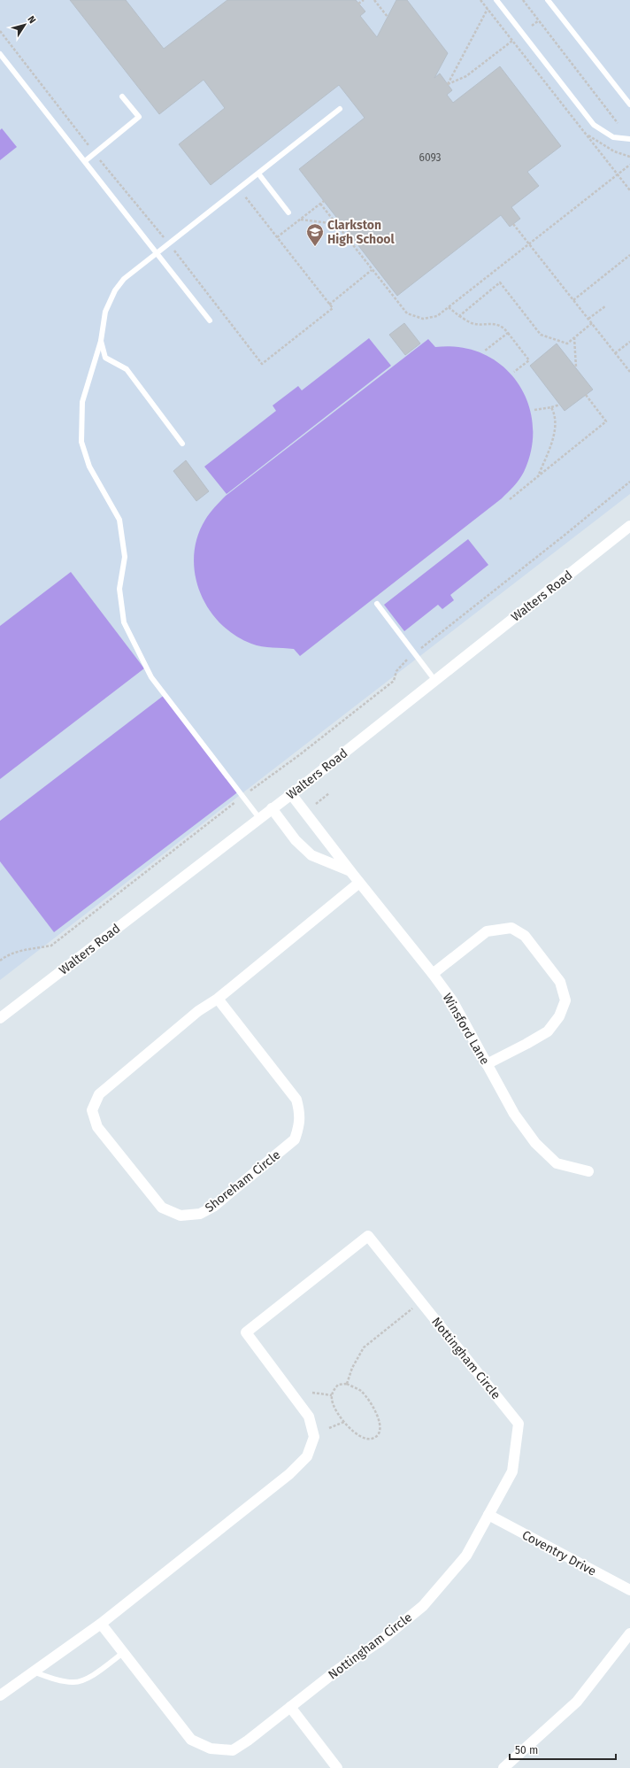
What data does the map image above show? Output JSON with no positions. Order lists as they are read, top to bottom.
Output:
{
  "streets": {
    "street": [
      "Walters Road",
      "Winsford Lane",
      "Shoreham Circle",
      "Nottingham Circle",
      "Coventry Drive"
    ]
  },
  "crossings": [
    ["Walters Road", "Winsford Lane"],
    ["Winsford Lane", "Shoreham Circle"],
    ["Nottingham Circle", "Coventry Drive"]
  ],
  "places": {
    "school or university": ["Clarkston High School"]
  },
  "house_numbers": ["6093"],
  "scale_bar": "50 m",
  "north": "top right"
}
